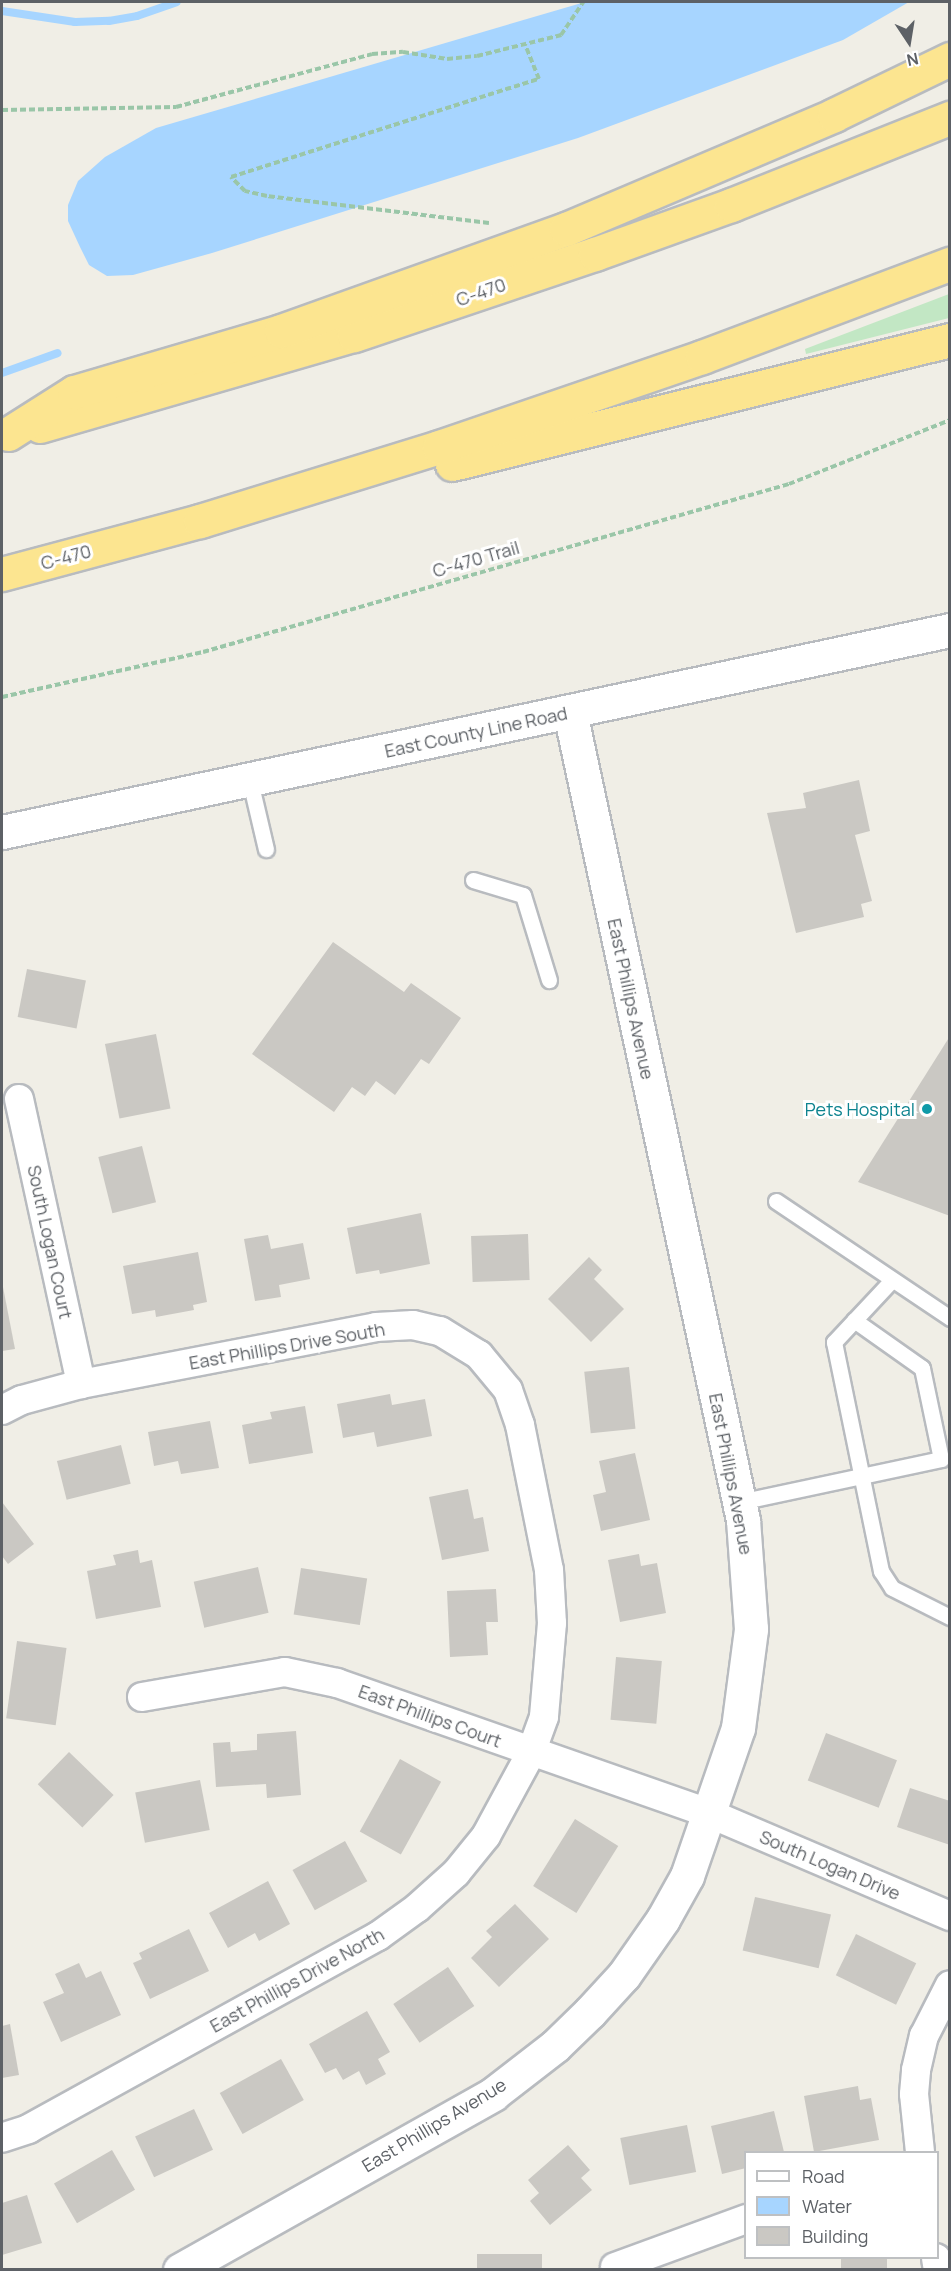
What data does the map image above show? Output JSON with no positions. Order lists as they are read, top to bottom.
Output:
{
  "streets": {
    "highway": ["C-470"],
    "street": [
      "East County Line Road",
      "East Phillips Avenue",
      "South Logan Court",
      "East Phillips Drive South",
      "East Phillips Court",
      "South Logan Drive",
      "East Phillips Drive North"
    ],
    "path": ["C-470 Trail"]
  },
  "crossings": [
    ["East County Line Road", "East Phillips Avenue"],
    ["East Phillips Avenue", "East Phillips Court"],
    ["East Phillips Avenue", "South Logan Drive"],
    ["South Logan Court", "East Phillips Drive South"],
    ["East Phillips Drive South", "East Phillips Court"],
    ["East Phillips Drive South", "East Phillips Drive North"],
    ["East Phillips Court", "South Logan Drive"],
    ["East Phillips Court", "East Phillips Drive North"]
  ],
  "places": ["Pets Hospital"],
  "legend": ["Road", "Water", "Building"],
  "north": "bottom"
}
